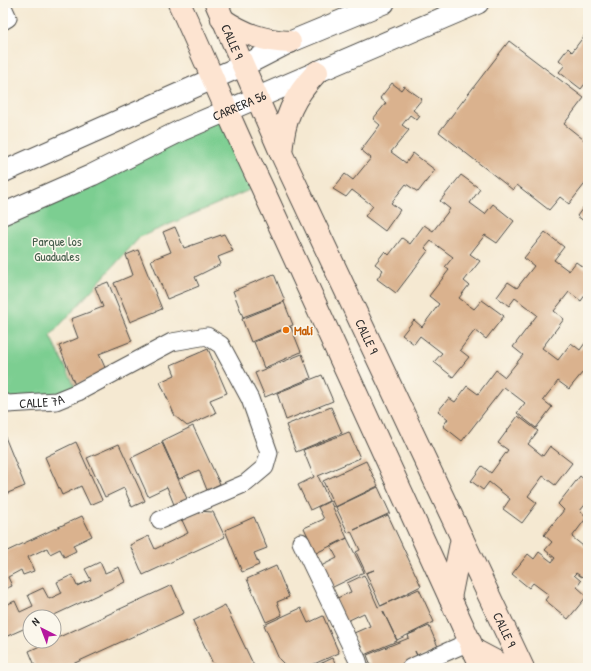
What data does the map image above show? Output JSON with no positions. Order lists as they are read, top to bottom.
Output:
{
  "streets": {
    "main road": ["CALLE 9"],
    "street": ["CARRERA 56", "CALLE 7A"]
  },
  "crossings": [
    ["CALLE 9", "CARRERA 56"]
  ],
  "parks": ["Parque los Guaduales"],
  "places": ["Malí"],
  "north": "top left"
}
